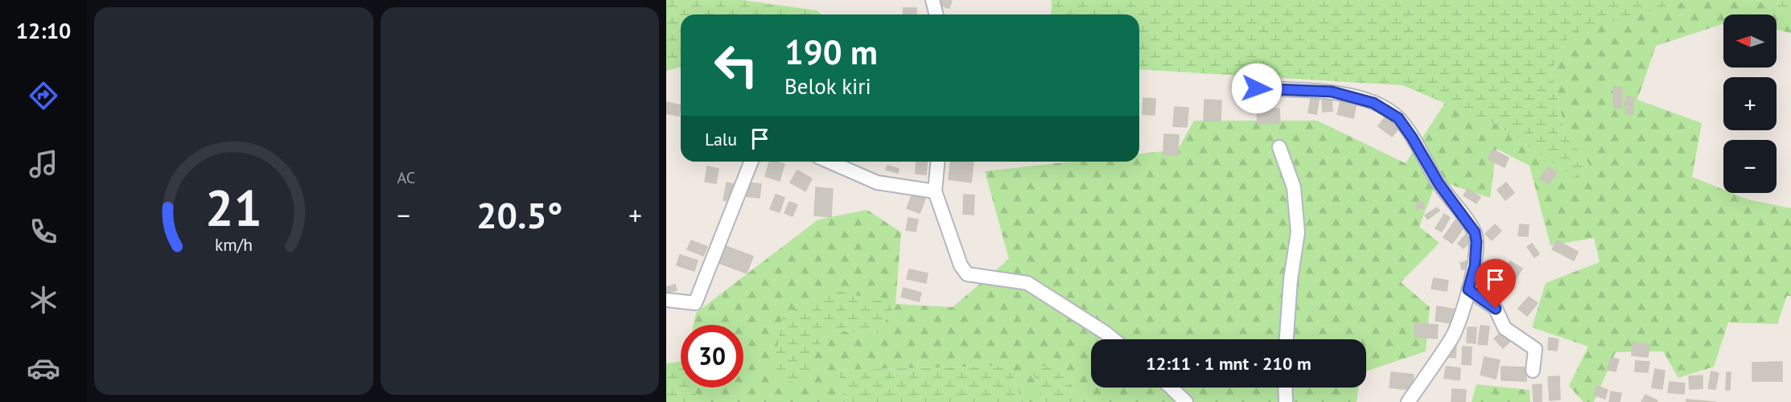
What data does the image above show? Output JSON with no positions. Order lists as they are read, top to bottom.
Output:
{
  "north": "left",
  "page": {
    "tabs": "12:10",
    "tile": "AC",
    "map_buttons": ["+", "−"],
    "turn": ["190 m", "Belok kiri"],
    "then": "Lalu",
    "heat": ["−", "20.5°", "+"],
    "limit": "30",
    "trip": "12:11 · 1 mnt · 210 m",
    "gauge": ["21", "km/h"]
  }
}
